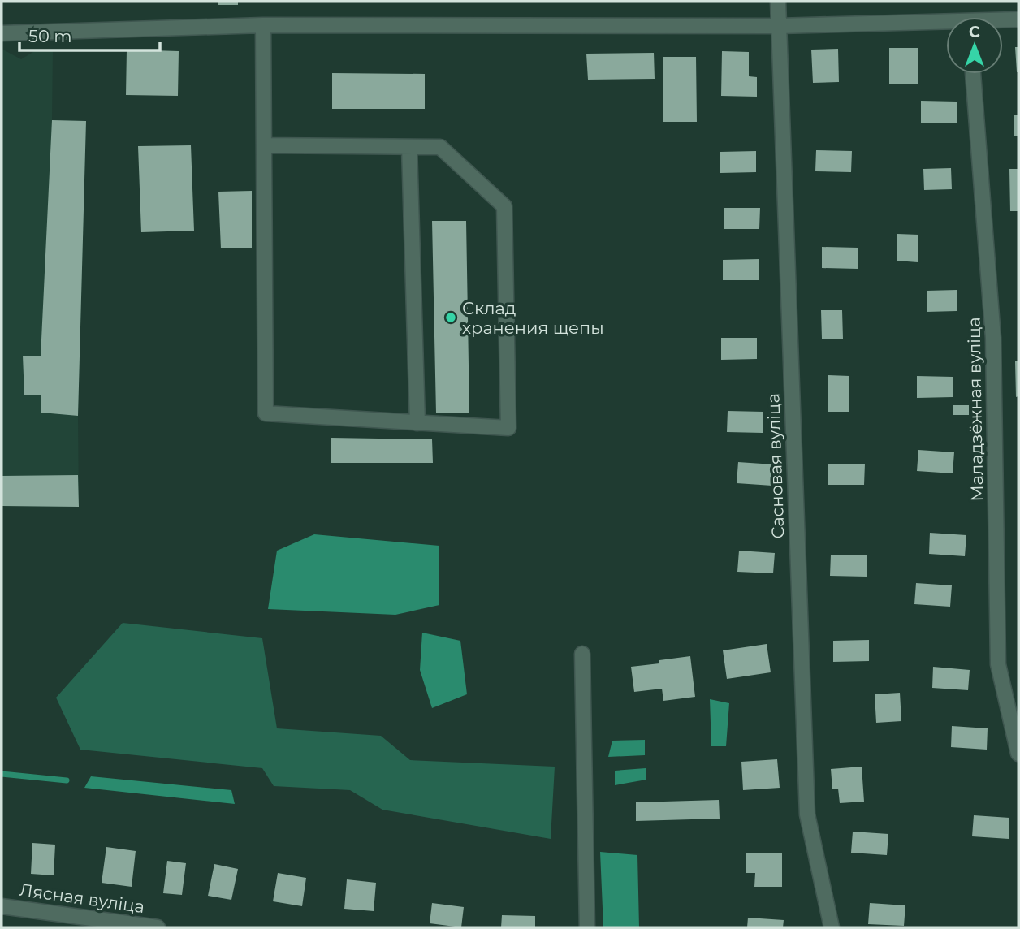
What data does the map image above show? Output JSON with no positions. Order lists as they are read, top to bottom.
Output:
{
  "streets": {
    "street": ["Маладзёжная вуліца", "Сасновая вуліца", "Лясная вуліца"]
  },
  "places": ["Склад хранения щепы"],
  "scale_bar": "50 m",
  "north": "top"
}
